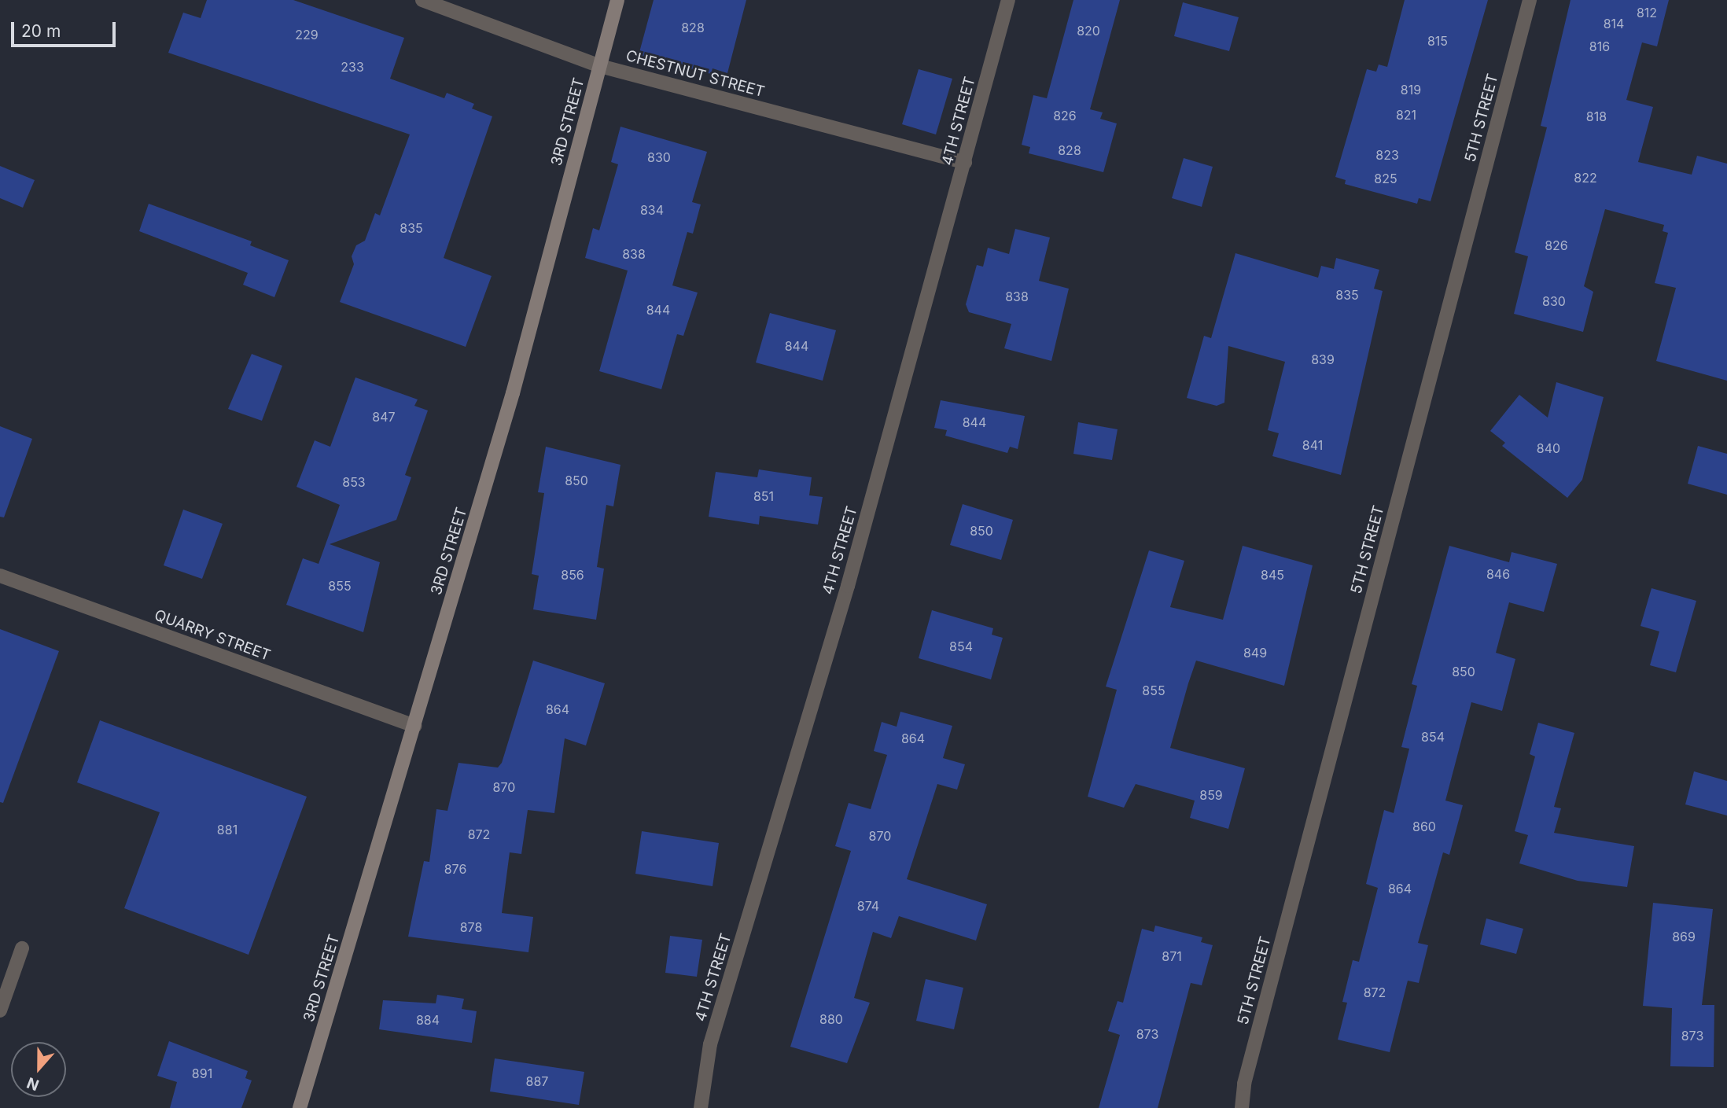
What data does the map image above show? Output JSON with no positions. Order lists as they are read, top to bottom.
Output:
{
  "streets": {
    "main road": ["3RD STREET"],
    "street": [
      "CHESTNUT STREET",
      "5TH STREET",
      "4TH STREET",
      "QUARRY STREET"
    ]
  },
  "crossings": [
    ["CHESTNUT STREET", "4TH STREET"],
    ["CHESTNUT STREET", "3RD STREET"],
    ["3RD STREET", "QUARRY STREET"]
  ],
  "house_numbers": [
    "812",
    "814",
    "828",
    "820",
    "229",
    "815",
    "816",
    "233",
    "819",
    "821",
    "826",
    "818",
    "828",
    "823",
    "830",
    "822",
    "825",
    "834",
    "835",
    "826",
    "838",
    "835",
    "838",
    "830",
    "844",
    "844",
    "839",
    "847",
    "844",
    "841",
    "840",
    "850",
    "853",
    "851",
    "850",
    "846",
    "856",
    "845",
    "855",
    "854",
    "849",
    "850",
    "855",
    "864",
    "854",
    "864",
    "870",
    "859",
    "860",
    "881",
    "872",
    "870",
    "876",
    "864",
    "874",
    "878",
    "869",
    "871",
    "872",
    "880",
    "884",
    "873",
    "873",
    "891",
    "887"
  ],
  "scale_bar": "20 m",
  "north": "bottom"
}
